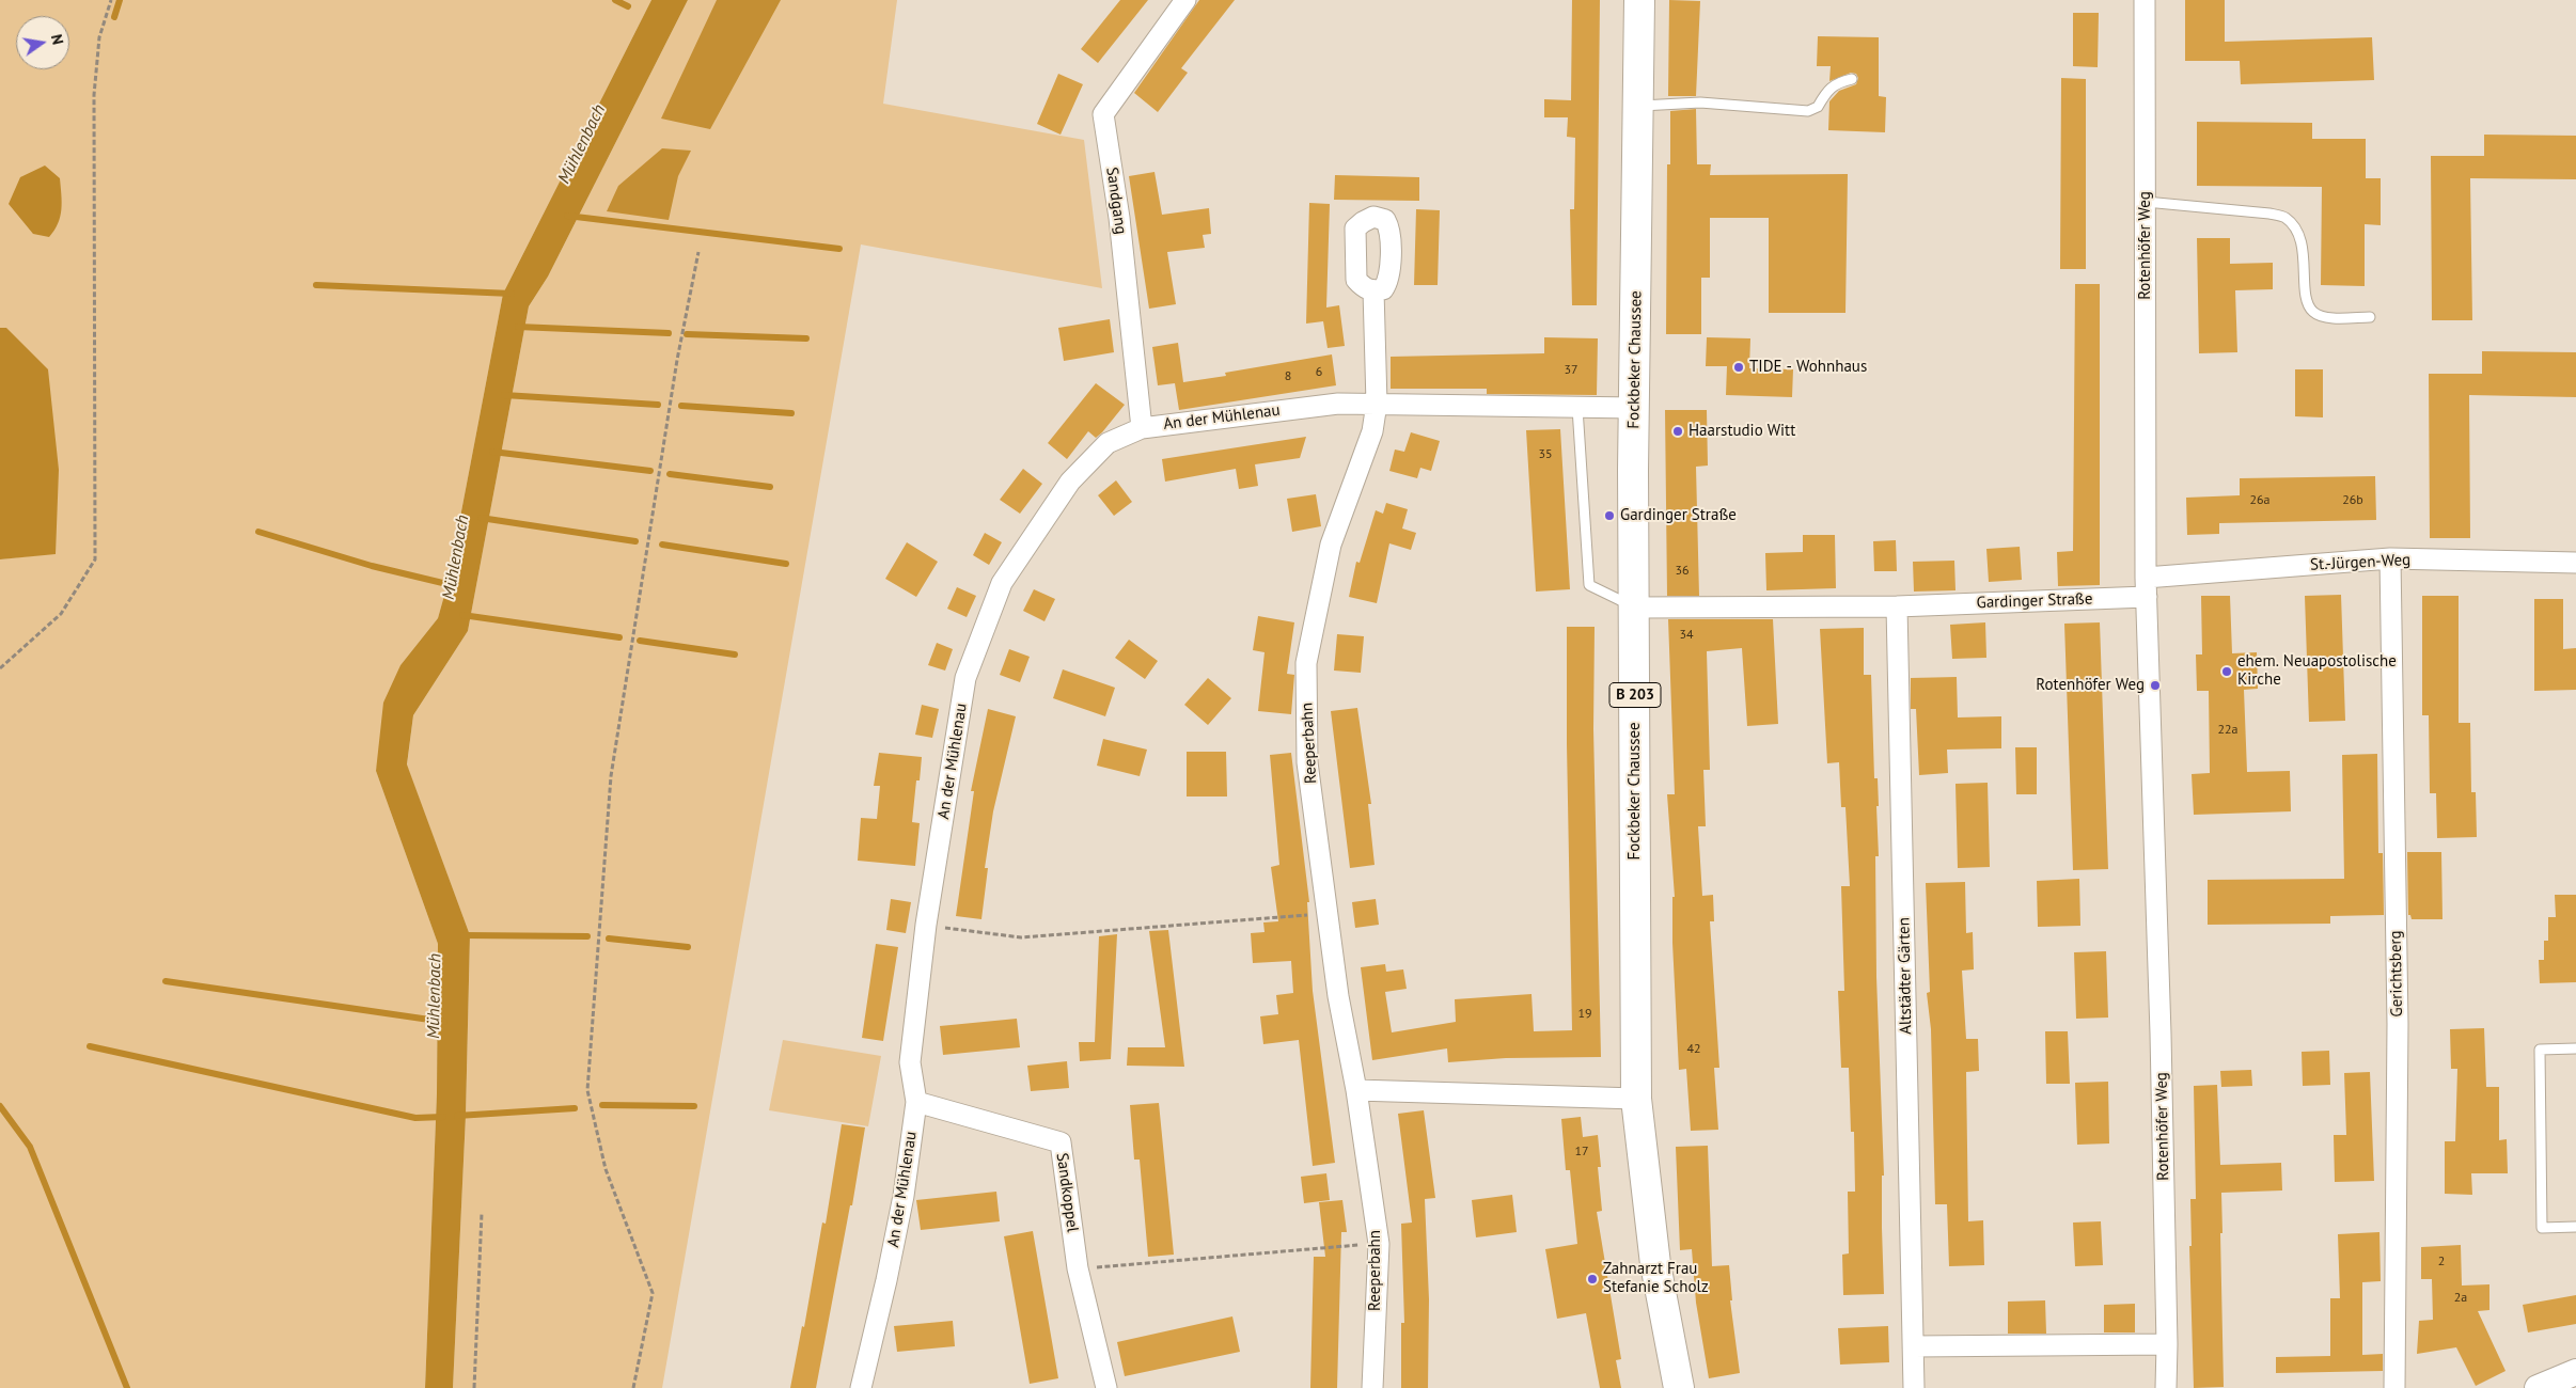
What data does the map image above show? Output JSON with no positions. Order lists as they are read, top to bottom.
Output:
{
  "streets": {
    "main road": ["Fockbeker Chaussee", "B 203"],
    "street": [
      "Sandgang",
      "Rotenhöfer Weg",
      "An der Mühlenau",
      "St.-Jürgen-Weg",
      "Gardinger Straße",
      "Reeperbahn",
      "Gerichtsberg",
      "Altstädter Gärten",
      "Sandkoppel"
    ]
  },
  "crossings": [
    ["Sandgang", "An der Mühlenau"],
    ["Rotenhöfer Weg", "St.-Jürgen-Weg"],
    ["Rotenhöfer Weg", "Gardinger Straße"],
    ["Fockbeker Chaussee", "An der Mühlenau"],
    ["Fockbeker Chaussee", "Gardinger Straße"],
    ["An der Mühlenau", "Reeperbahn"],
    ["An der Mühlenau", "Sandkoppel"],
    ["St.-Jürgen-Weg", "Gardinger Straße"],
    ["St.-Jürgen-Weg", "Gerichtsberg"],
    ["Gardinger Straße", "Altstädter Gärten"]
  ],
  "water": ["Mühlenbach"],
  "places": [
    "TIDE - Wohnhaus",
    "Haarstudio Witt",
    "Gardinger Straße",
    "ehem. Neuapostolische Kirche",
    "Rotenhöfer Weg",
    "Zahnarzt Frau Stefanie Scholz"
  ],
  "house_numbers": [
    "37",
    "6",
    "8",
    "35",
    "26a",
    "26b",
    "36",
    "34",
    "22a",
    "19",
    "42",
    "17",
    "2",
    "2a"
  ],
  "north": "right"
}
